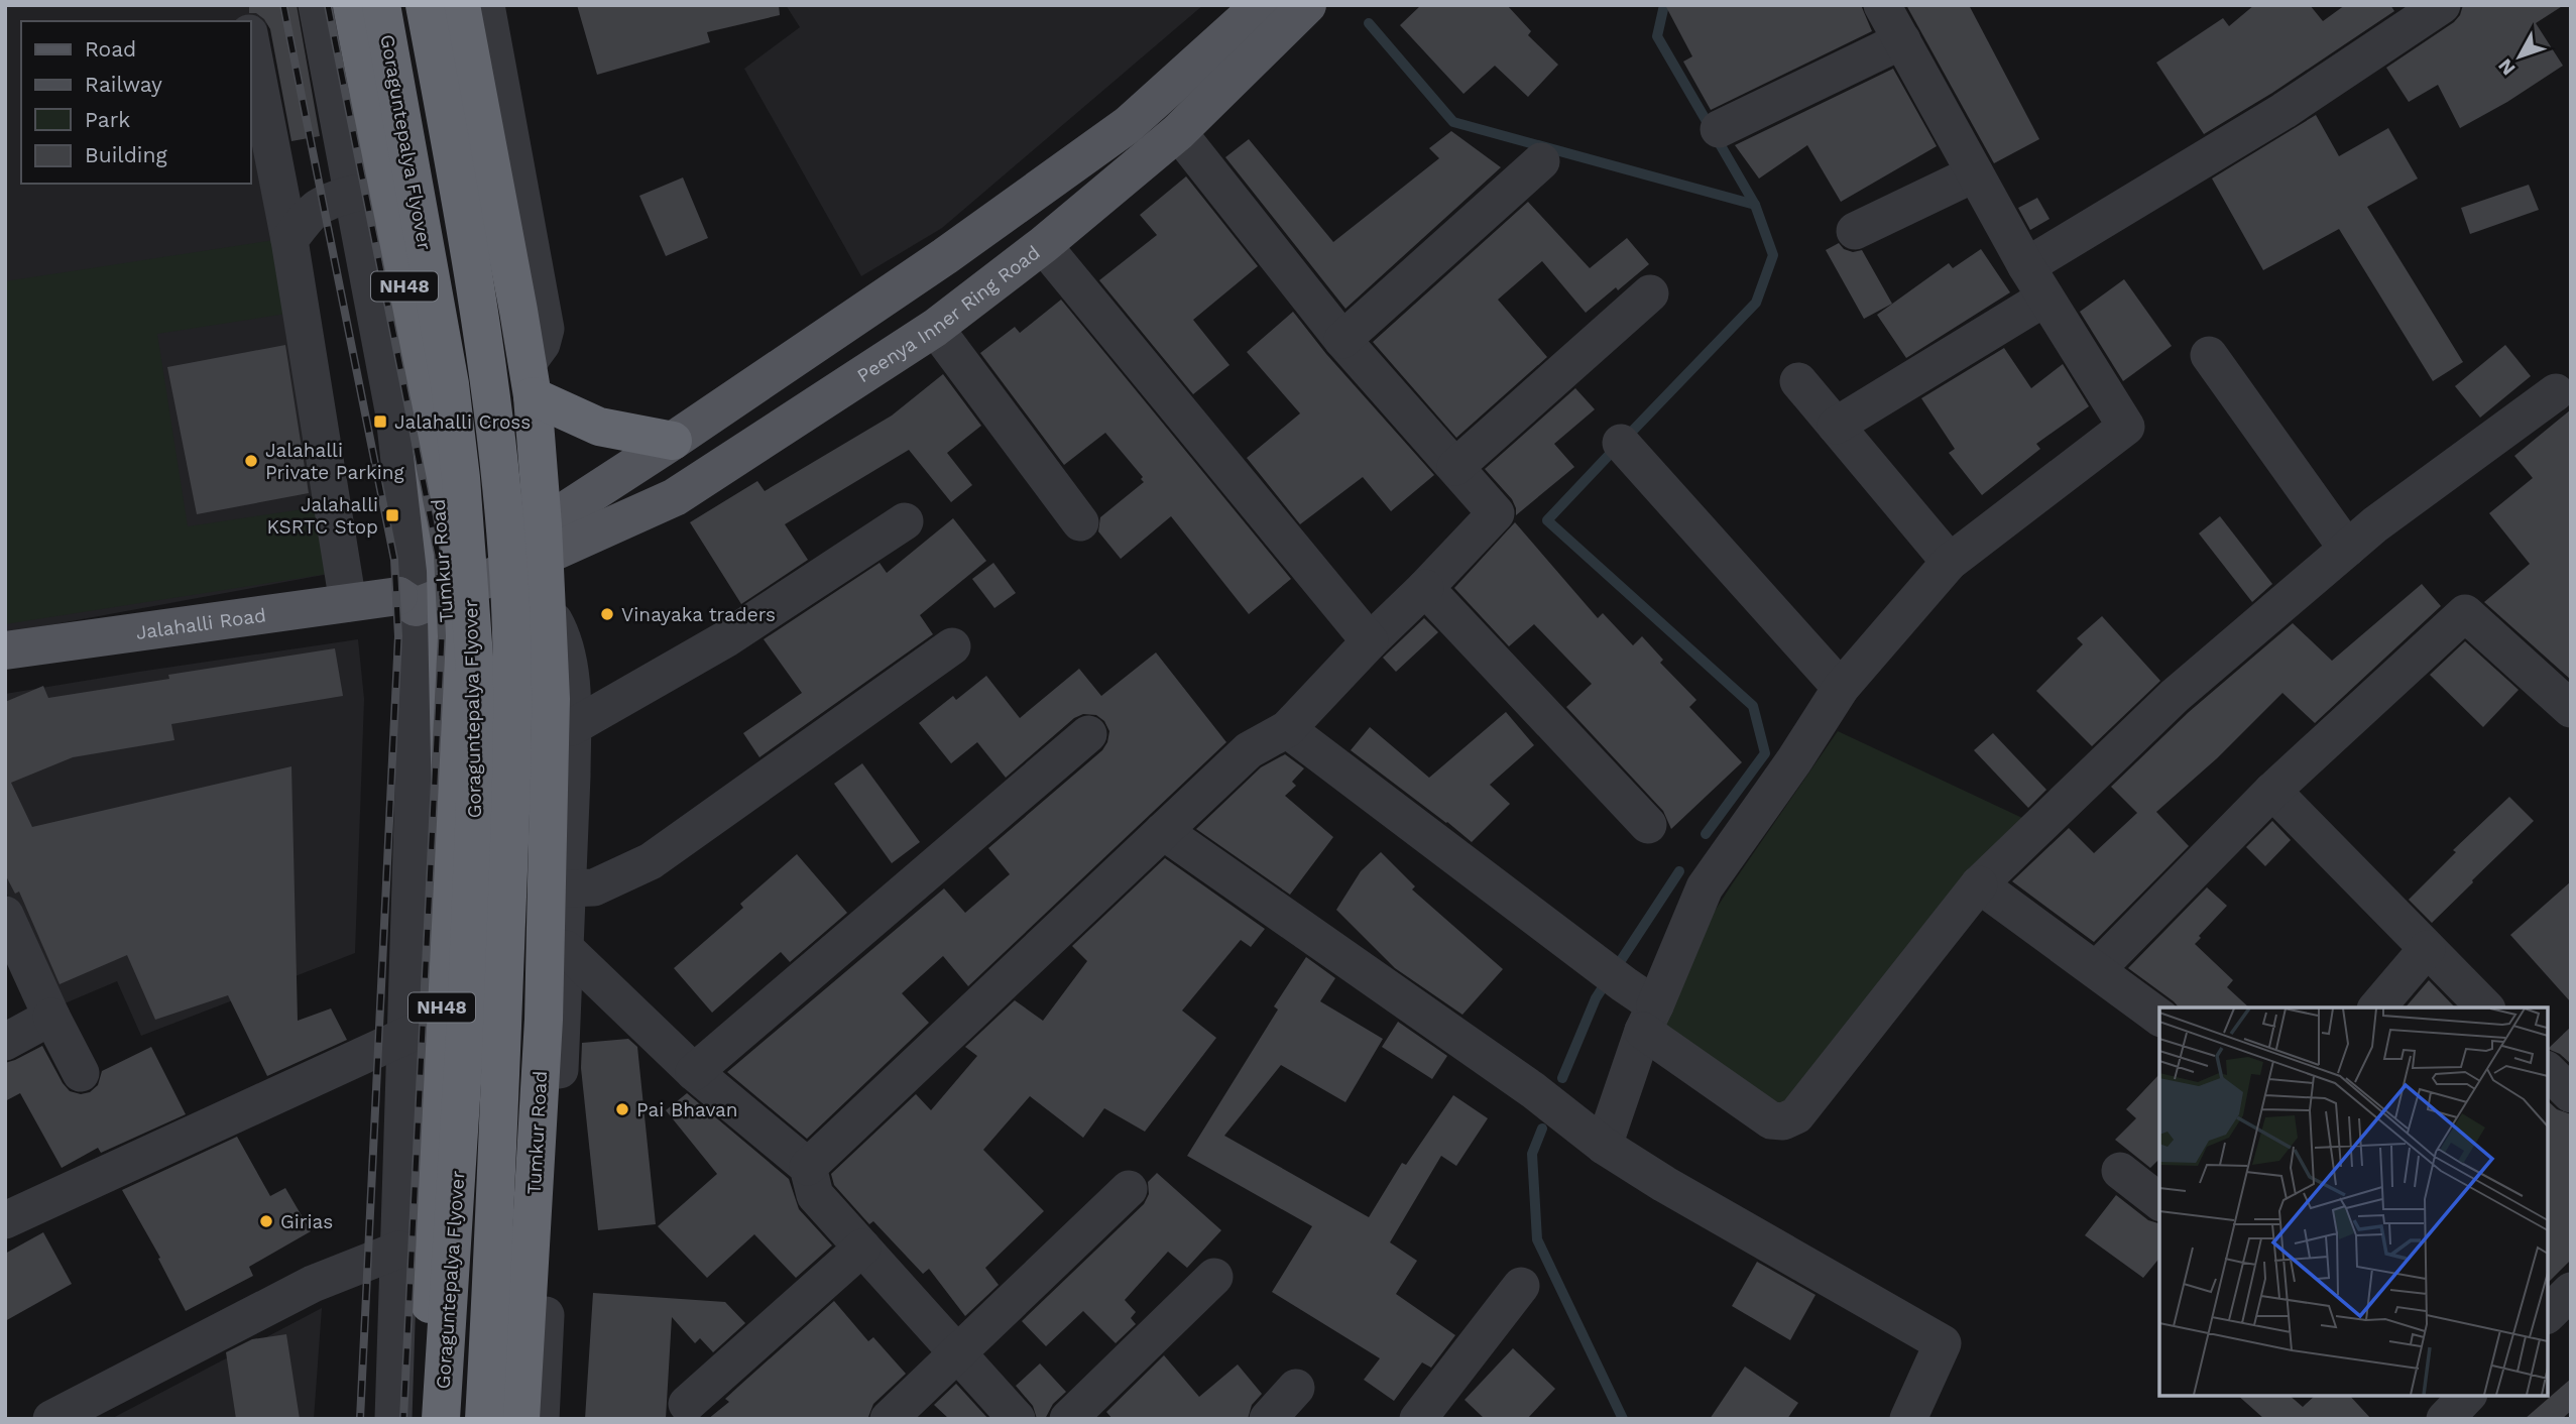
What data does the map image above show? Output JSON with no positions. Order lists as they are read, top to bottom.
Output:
{
  "streets": {
    "highway": ["Goraguntepalya Flyover", "NH48", "Tumkur Road"],
    "main road": ["Peenya Inner Ring Road", "Jalahalli Road"]
  },
  "crossings": [
    ["Peenya Inner Ring Road", "Tumkur Road"],
    ["Peenya Inner Ring Road", "Jalahalli Road"],
    ["Tumkur Road", "Jalahalli Road"]
  ],
  "places": {
    "transit": ["Jalahalli Cross", "Jalahalli KSRTC Stop"],
    "other": [
      "Jalahalli Private Parking",
      "Vinayaka traders",
      "Pai Bhavan",
      "Girias"
    ]
  },
  "legend": [
    "Road",
    "Railway",
    "Park",
    "Building"
  ],
  "north": "bottom left"
}
